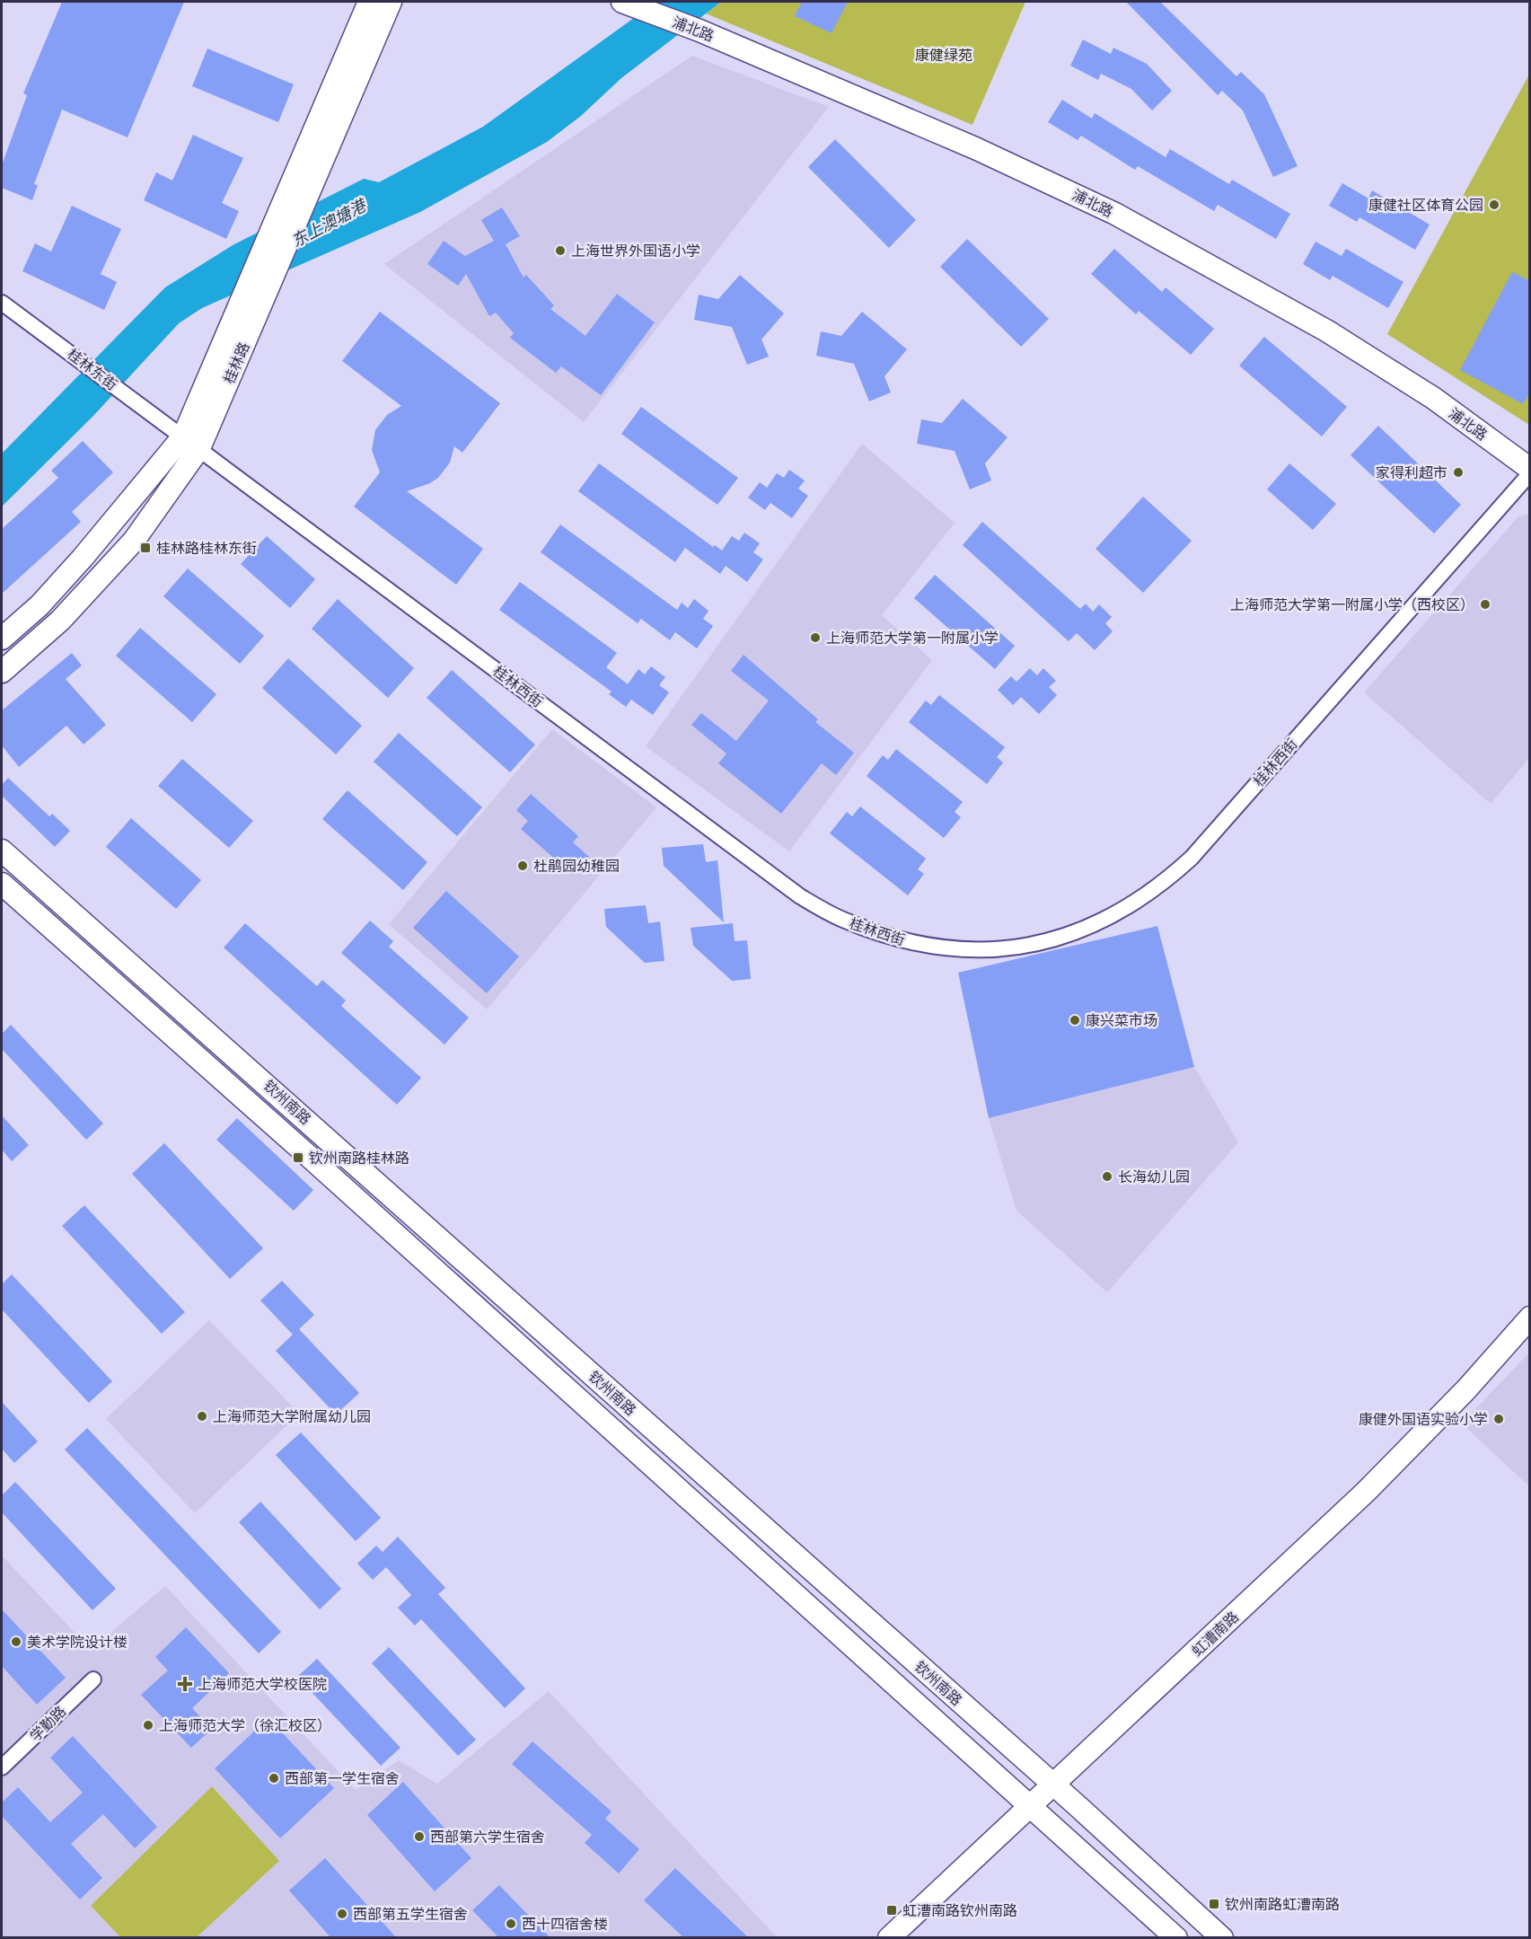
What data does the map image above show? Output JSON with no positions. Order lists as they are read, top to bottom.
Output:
{
  "streets": {
    "street": [
      "浦北路",
      "桂林路",
      "桂林东街",
      "桂林西街",
      "钦州南路",
      "虹漕南路",
      "学勤路"
    ]
  },
  "crossings": [
    ["桂林路", "桂林东街"],
    ["桂林路", "桂林西街"],
    ["桂林东街", "桂林西街"],
    ["钦州南路", "虹漕南路"]
  ],
  "water": ["东上澳塘港"],
  "parks": ["康健绿苑"],
  "places": {
    "other": [
      "康健社区体育公园",
      "上海世界外国语小学",
      "家得利超市",
      "上海师范大学第一附属小学（西校区）",
      "上海师范大学第一附属小学",
      "杜鹃园幼稚园",
      "康兴菜市场",
      "长海幼儿园",
      "上海师范大学附属幼儿园",
      "康健外国语实验小学",
      "美术学院设计楼",
      "上海师范大学（徐汇校区）",
      "西部第一学生宿舍",
      "西部第六学生宿舍",
      "西部第五学生宿舍",
      "西十四宿舍楼"
    ],
    "transit": [
      "桂林路桂林东街",
      "钦州南路桂林路",
      "钦州南路虹漕南路",
      "虹漕南路钦州南路"
    ],
    "health": ["上海师范大学校医院"]
  }
}
